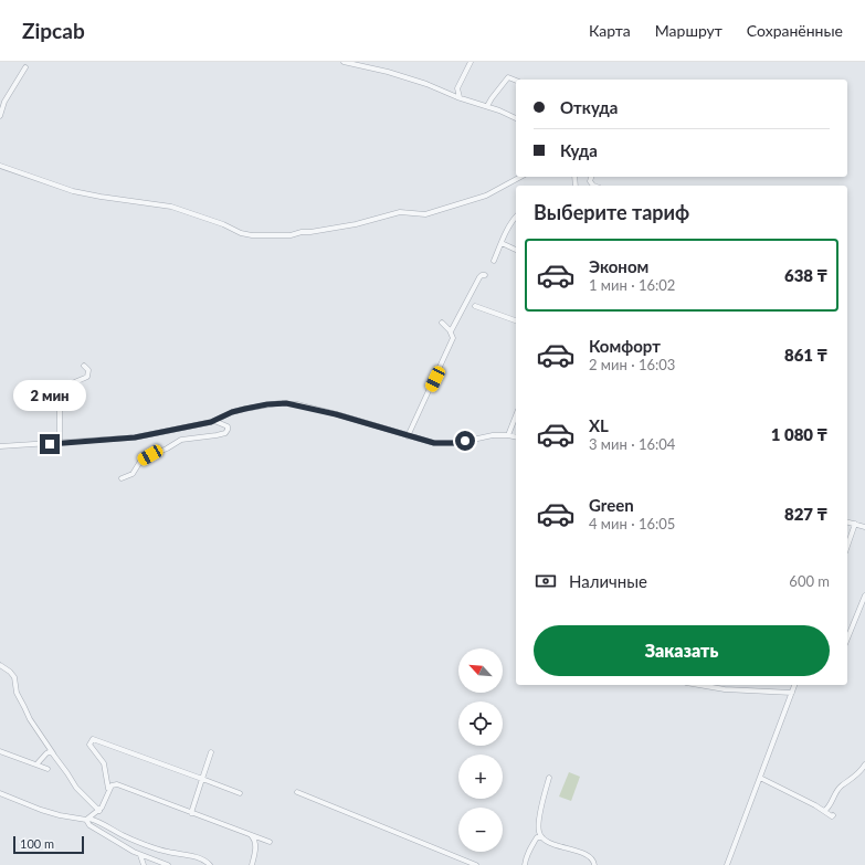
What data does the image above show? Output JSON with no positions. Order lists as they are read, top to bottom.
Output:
{
  "scale_bar": "100 m",
  "north": "top left",
  "page": {
    "header": "Zipcab",
    "nav": ["Карта", "Маршрут", "Сохранённые"],
    "banner": ["Откуда", "Куда"],
    "heading": "Выберите тариф",
    "list": [
      {
        "name": "Эконом",
        "note": "1 мин · 16:02",
        "value": "638 ₸"
      },
      {
        "name": "Комфорт",
        "note": "2 мин · 16:03",
        "value": "861 ₸"
      },
      {
        "name": "XL",
        "note": "3 мин · 16:04",
        "value": "1 080 ₸"
      },
      {
        "name": "Green",
        "note": "4 мин · 16:05",
        "value": "827 ₸"
      }
    ],
    "bubble": "2 мин",
    "pay": ["Наличные", "600 m"],
    "buttons": "Заказать",
    "map_buttons": ["+", "−"],
    "scale": "100 m"
  }
}
